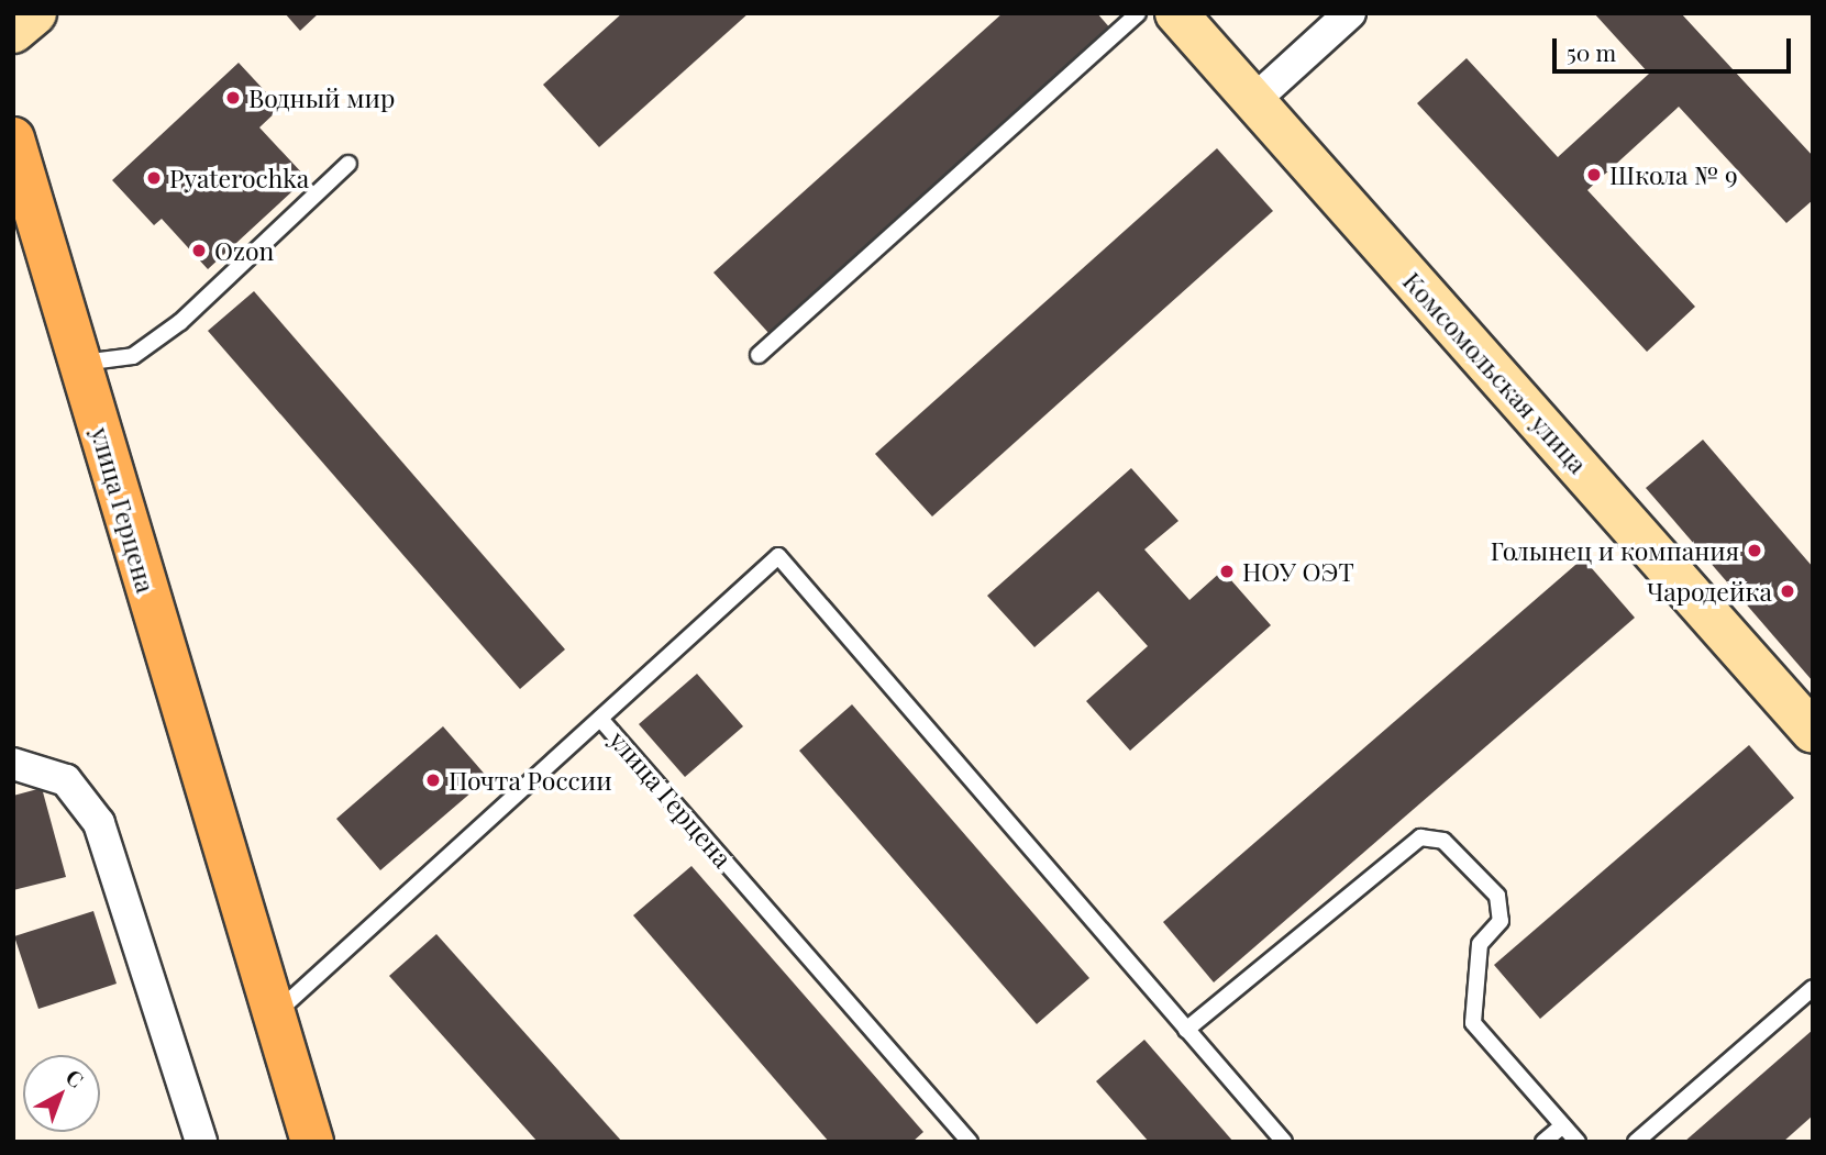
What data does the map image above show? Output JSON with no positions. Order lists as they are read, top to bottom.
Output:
{
  "streets": {
    "main road": ["улица Герцена"],
    "street": ["Комсомольская улица"]
  },
  "places": [
    "Водный мир",
    "Школа № 9",
    "Pyaterochka",
    "Ozon",
    "Голынец и компания",
    "НОУ ОЭТ",
    "Чародейка",
    "Почта России"
  ],
  "scale_bar": "50 m",
  "north": "top right"
}
